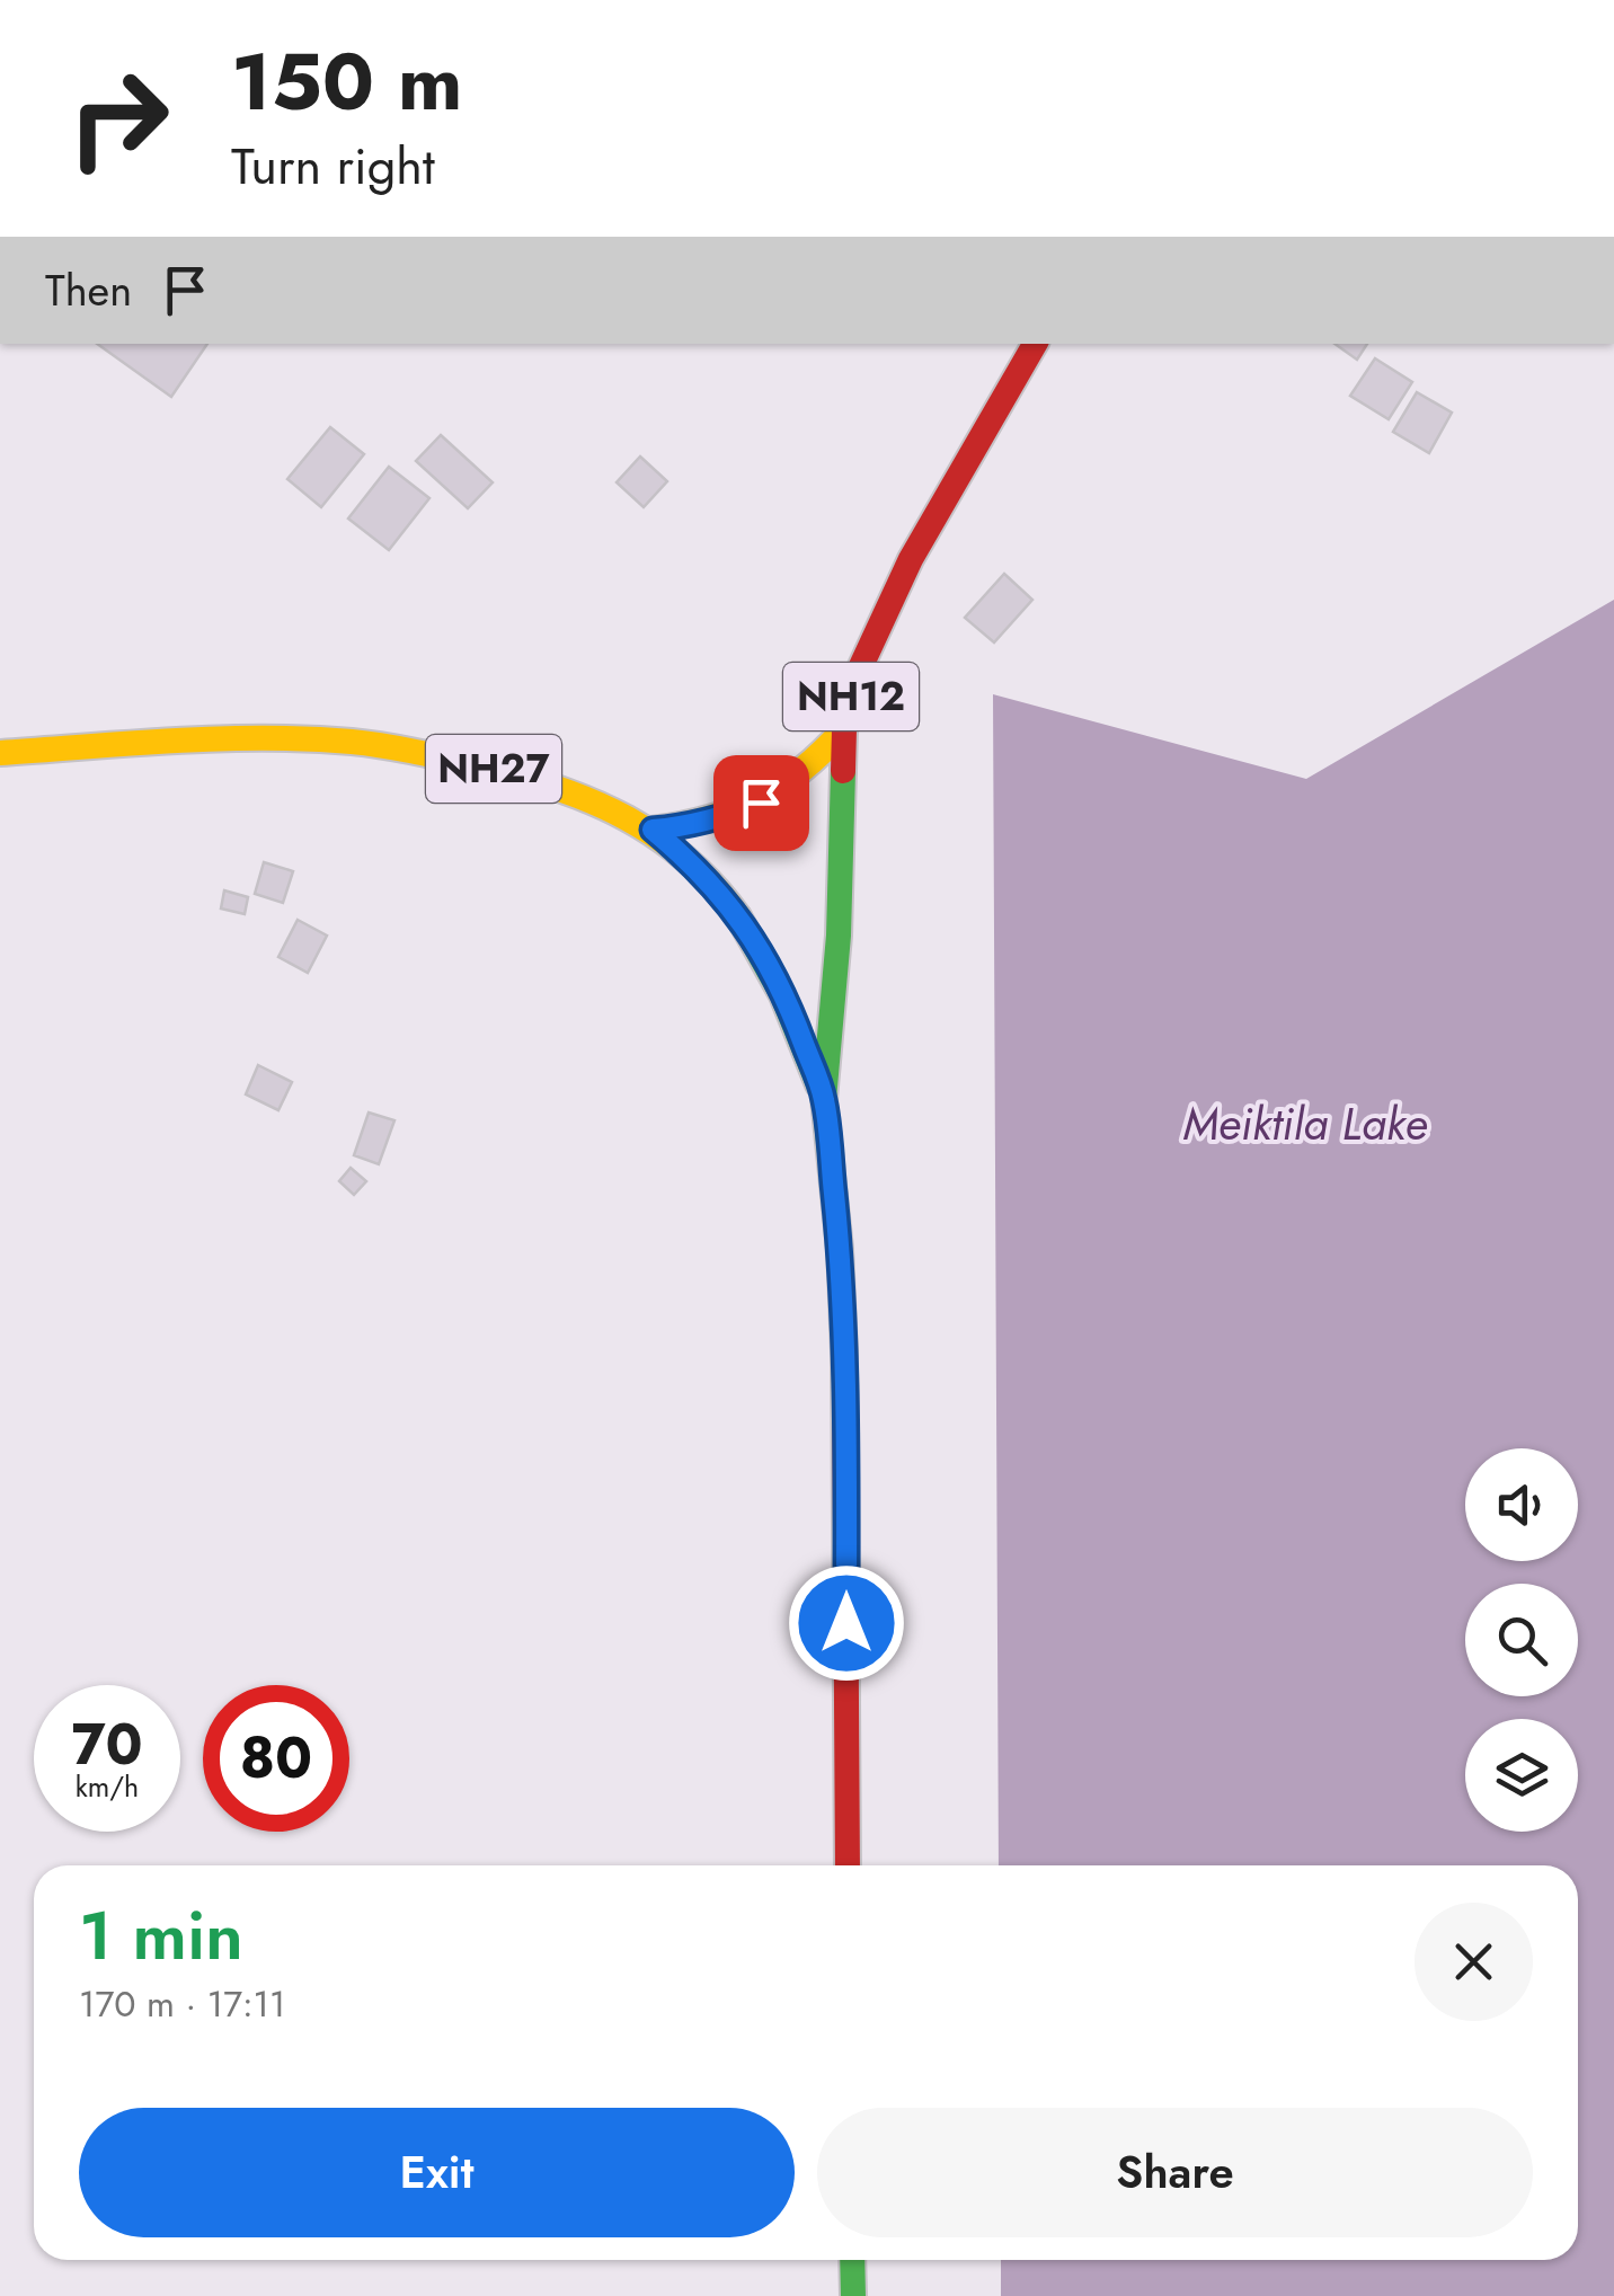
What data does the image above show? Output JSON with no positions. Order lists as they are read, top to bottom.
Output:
{
  "streets": {
    "highway": ["NH12", "NH27"]
  },
  "crossings": [
    ["NH12", "NH27"]
  ],
  "water": ["Meiktila Lake"],
  "page": {
    "turn": ["150 m", "Turn right"],
    "then": "Then",
    "speed": "70 km/h",
    "limit": "80",
    "heading": ["1 min", "170 m · 17:11"],
    "buttons": ["Exit", "Share"]
  }
}
